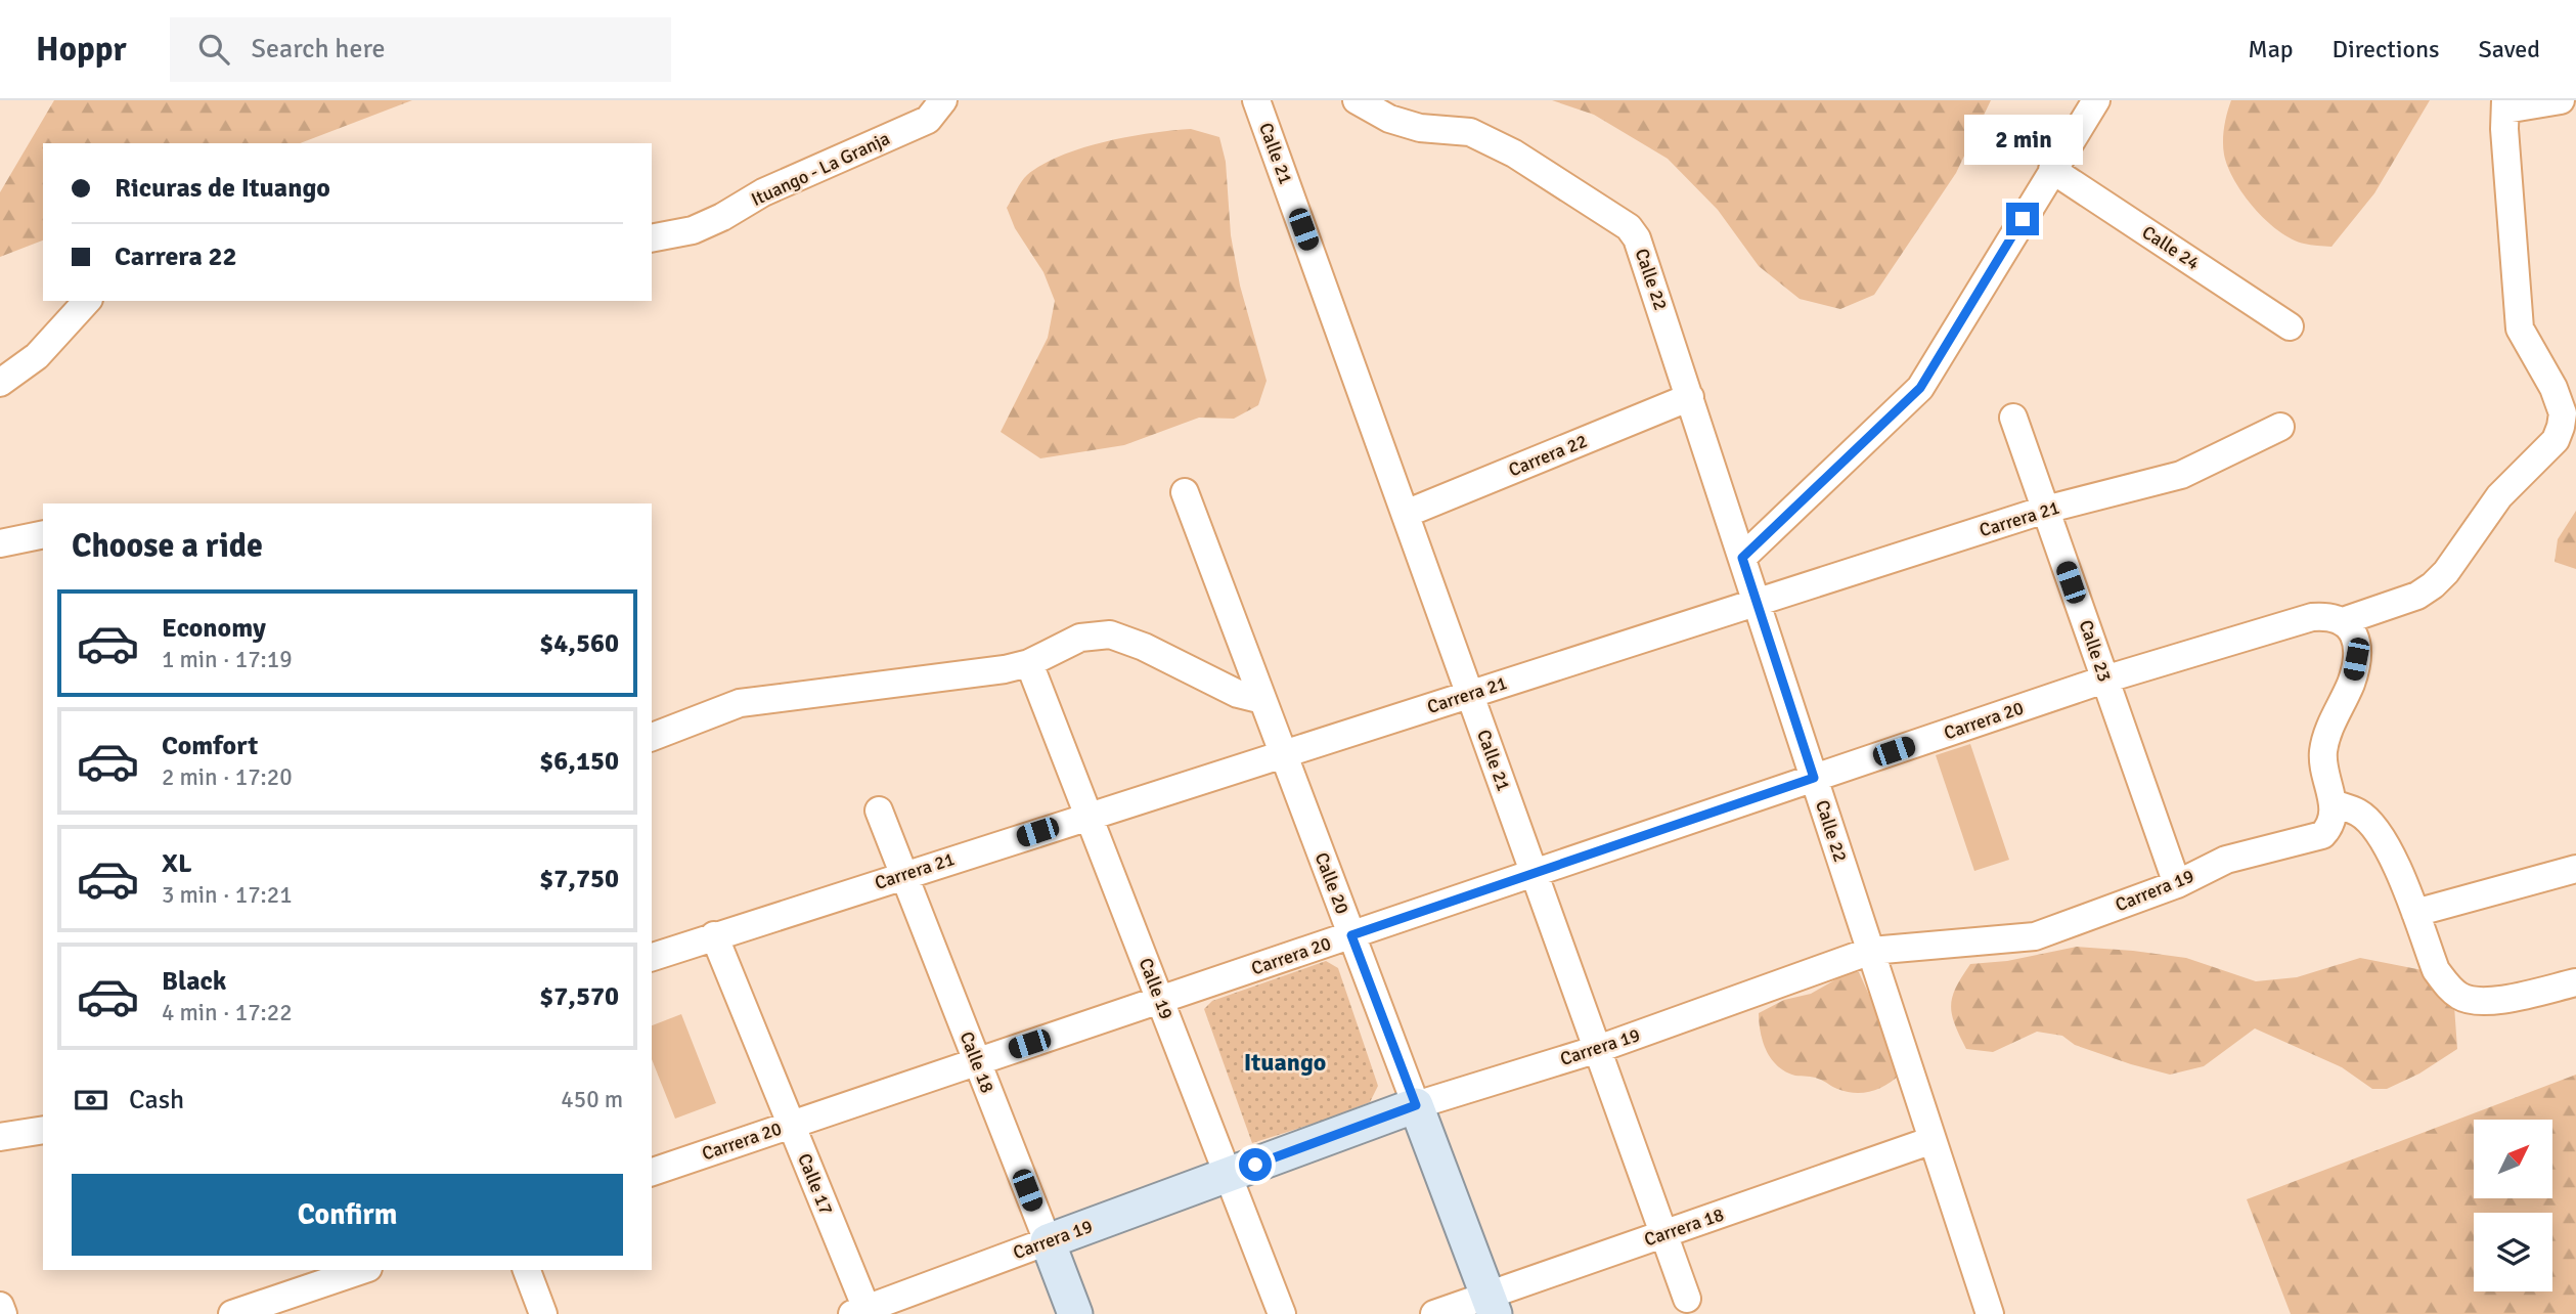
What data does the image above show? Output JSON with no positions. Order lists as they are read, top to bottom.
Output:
{
  "streets": {
    "main road": ["Calle 20", "Carrera 19", "Calle 18"],
    "street": [
      "Calle 21",
      "Ituango - La Granja",
      "Calle 24",
      "Calle 22",
      "Carrera 22",
      "Carrera 21",
      "Calle 23",
      "Carrera 20",
      "Calle 19",
      "Calle 17",
      "Carrera 18"
    ]
  },
  "crossings": [
    ["Calle 21", "Carrera 22"],
    ["Calle 21", "Carrera 21"],
    ["Calle 21", "Carrera 20"],
    ["Calle 21", "Carrera 19"],
    ["Calle 21", "Carrera 18"],
    ["Calle 22", "Carrera 22"],
    ["Calle 22", "Carrera 21"],
    ["Calle 22", "Carrera 20"],
    ["Calle 22", "Carrera 19"],
    ["Calle 22", "Carrera 18"],
    ["Carrera 21", "Calle 23"],
    ["Carrera 21", "Calle 20"],
    ["Carrera 21", "Calle 19"],
    ["Carrera 21", "Calle 18"],
    ["Carrera 21", "Calle 17"],
    ["Calle 23", "Carrera 20"],
    ["Calle 23", "Carrera 19"],
    ["Carrera 20", "Calle 20"],
    ["Carrera 20", "Calle 19"],
    ["Carrera 20", "Calle 18"],
    ["Carrera 20", "Calle 17"],
    ["Calle 20", "Carrera 19"],
    ["Calle 20", "Carrera 18"],
    ["Carrera 19", "Calle 19"],
    ["Carrera 19", "Calle 18"],
    ["Carrera 19", "Calle 17"]
  ],
  "districts": ["Ituango"],
  "north": "top right",
  "page": {
    "header": "Hoppr",
    "search": "Search here",
    "nav": ["Map", "Directions", "Saved"],
    "bubble": "2 min",
    "banner": ["Ricuras de Ituango", "Carrera 22"],
    "heading": "Choose a ride",
    "list": [
      {
        "name": "Economy",
        "note": "1 min · 17:19",
        "value": "$4,560"
      },
      {
        "name": "Comfort",
        "note": "2 min · 17:20",
        "value": "$6,150"
      },
      {
        "name": "XL",
        "note": "3 min · 17:21",
        "value": "$7,750"
      },
      {
        "name": "Black",
        "note": "4 min · 17:22",
        "value": "$7,570"
      }
    ],
    "pay": ["Cash", "450 m"],
    "buttons": "Confirm"
  }
}
